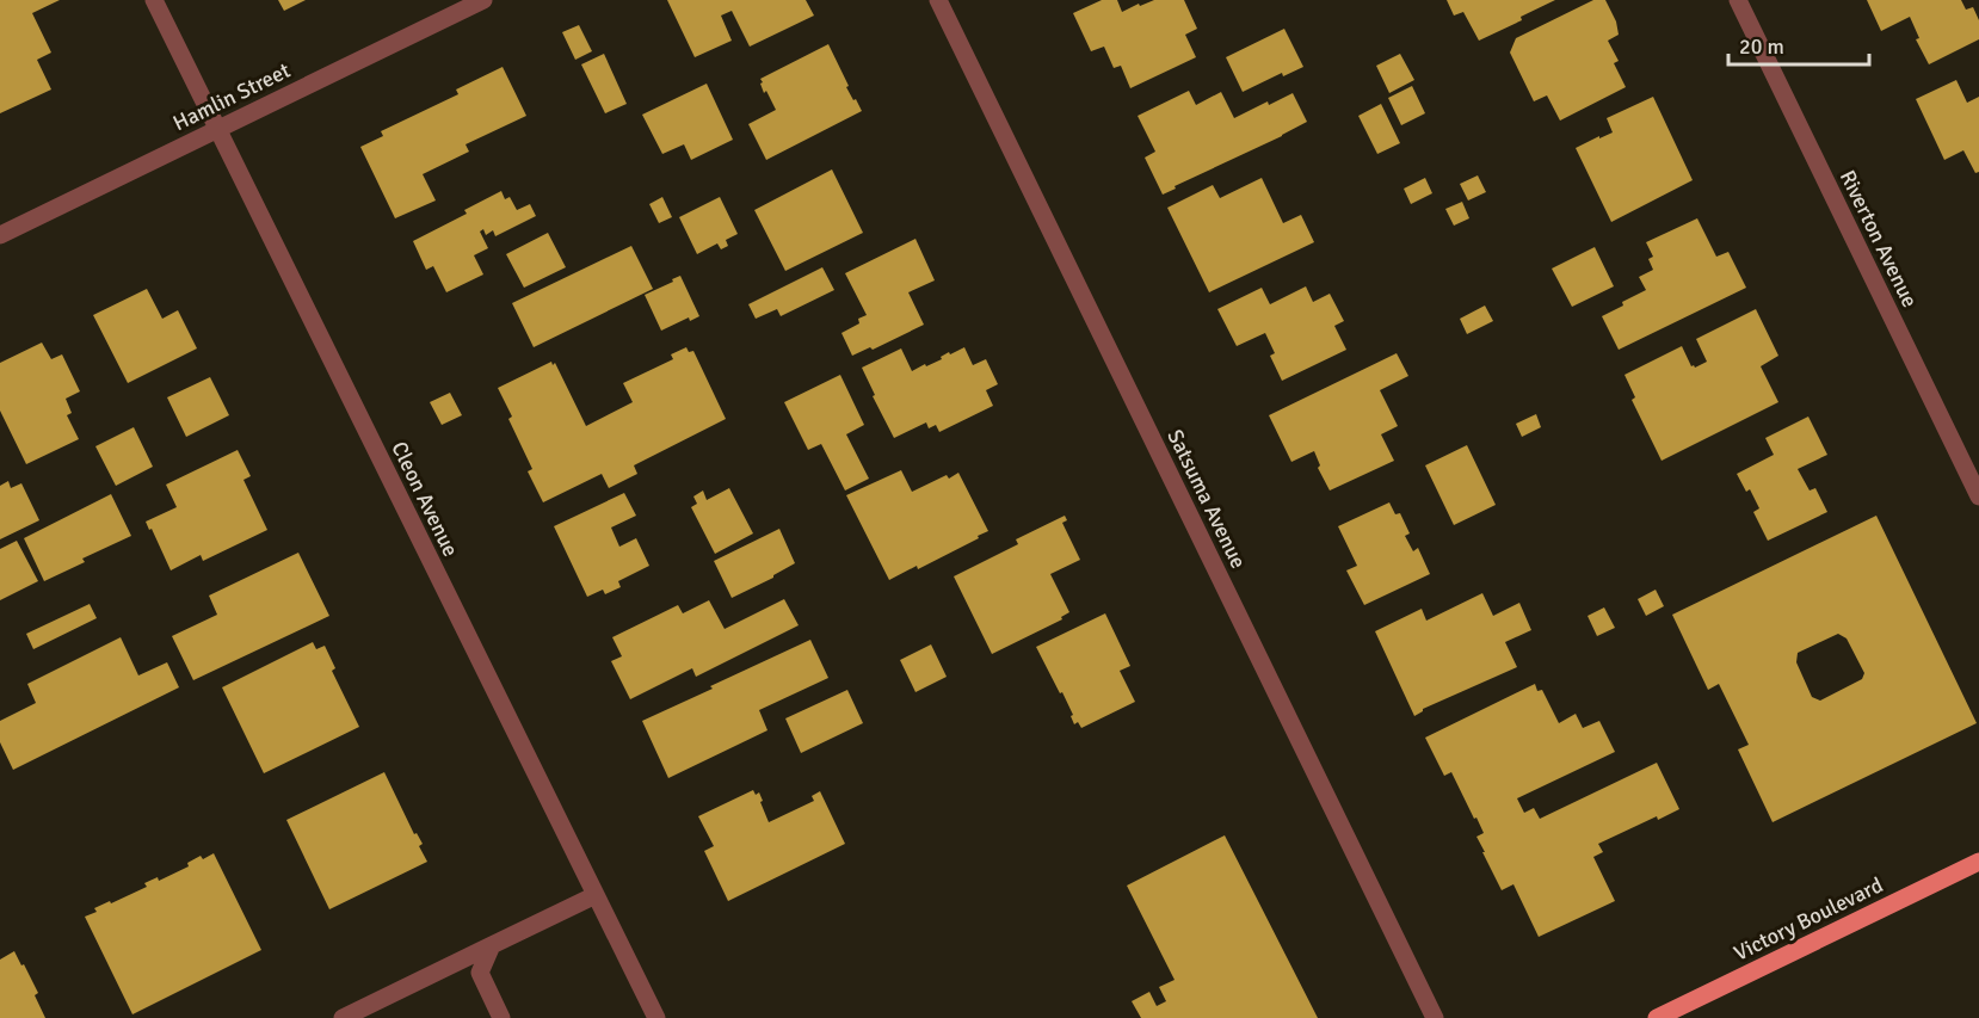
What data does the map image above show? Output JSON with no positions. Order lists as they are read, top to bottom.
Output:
{
  "streets": {
    "main road": ["Victory Boulevard"],
    "street": [
      "Hamlin Street",
      "Riverton Avenue",
      "Cleon Avenue",
      "Satsuma Avenue"
    ]
  },
  "crossings": [
    ["Hamlin Street", "Cleon Avenue"]
  ],
  "scale_bar": "20 m"
}
